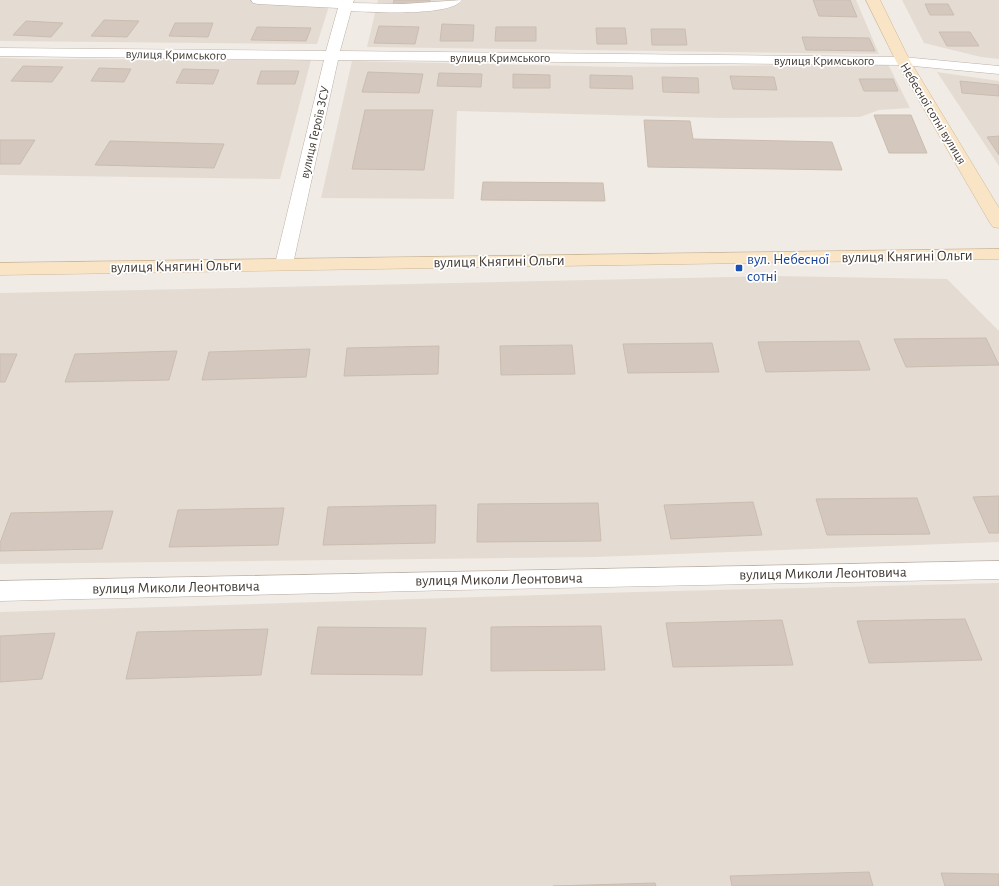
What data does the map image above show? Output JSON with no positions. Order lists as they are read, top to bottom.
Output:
{
  "streets": {
    "street": [
      "вулиця Кримського",
      "Небесної сотні вулиця",
      "вулиця Героїв ЗСУ",
      "вулиця Княгині Ольги",
      "вулиця Миколи Леонтовича"
    ]
  },
  "crossings": [
    ["вулиця Кримського", "Небесної сотні вулиця"],
    ["вулиця Кримського", "вулиця Героїв ЗСУ"],
    ["вулиця Героїв ЗСУ", "вулиця Княгині Ольги"]
  ],
  "places": {
    "transit": ["вул. Небесної сотні"]
  }
}
